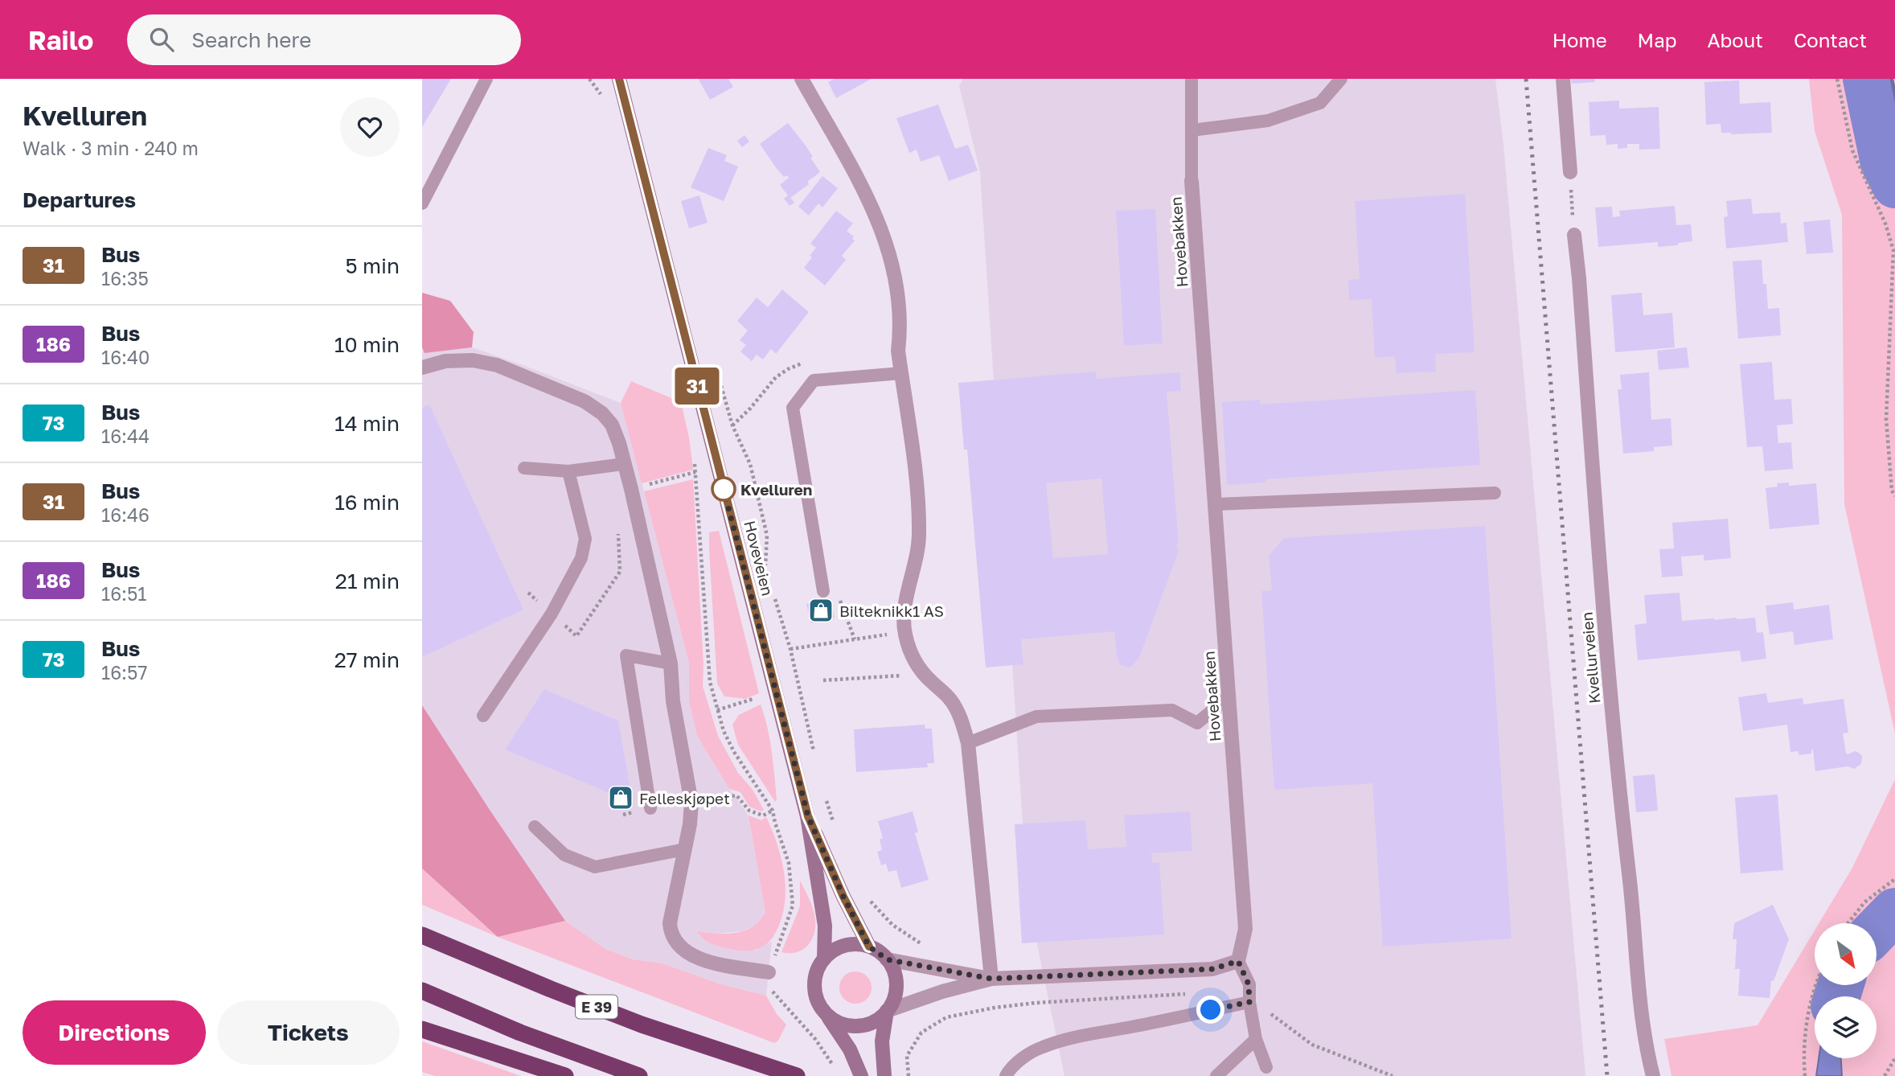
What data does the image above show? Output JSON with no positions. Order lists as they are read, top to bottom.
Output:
{
  "streets": {
    "highway": ["E 39"],
    "main road": ["Hoveveien"],
    "street": ["Hovebakken", "Kvellurveien"]
  },
  "places": {
    "other": ["Kvelluren"],
    "shop": ["Bilteknikk1 AS", "Felleskjøpet"]
  },
  "lines": ["bus line 31"],
  "north": "bottom right",
  "page": {
    "header": "Railo",
    "search": "Search here",
    "nav": [
      "Home",
      "Map",
      "About",
      "Contact"
    ],
    "heading": [
      ["Kvelluren", "Walk · 3 min · 240 m"],
      "Departures"
    ],
    "on_map": "31",
    "list": [
      {
        "mark": "31",
        "name": "Bus",
        "note": "16:35",
        "value": "5 min"
      },
      {
        "mark": "186",
        "name": "Bus",
        "note": "16:40",
        "value": "10 min"
      },
      {
        "mark": "73",
        "name": "Bus",
        "note": "16:44",
        "value": "14 min"
      },
      {
        "mark": "31",
        "name": "Bus",
        "note": "16:46",
        "value": "16 min"
      },
      {
        "mark": "186",
        "name": "Bus",
        "note": "16:51",
        "value": "21 min"
      },
      {
        "mark": "73",
        "name": "Bus",
        "note": "16:57",
        "value": "27 min"
      }
    ],
    "buttons": ["Directions", "Tickets"]
  }
}
